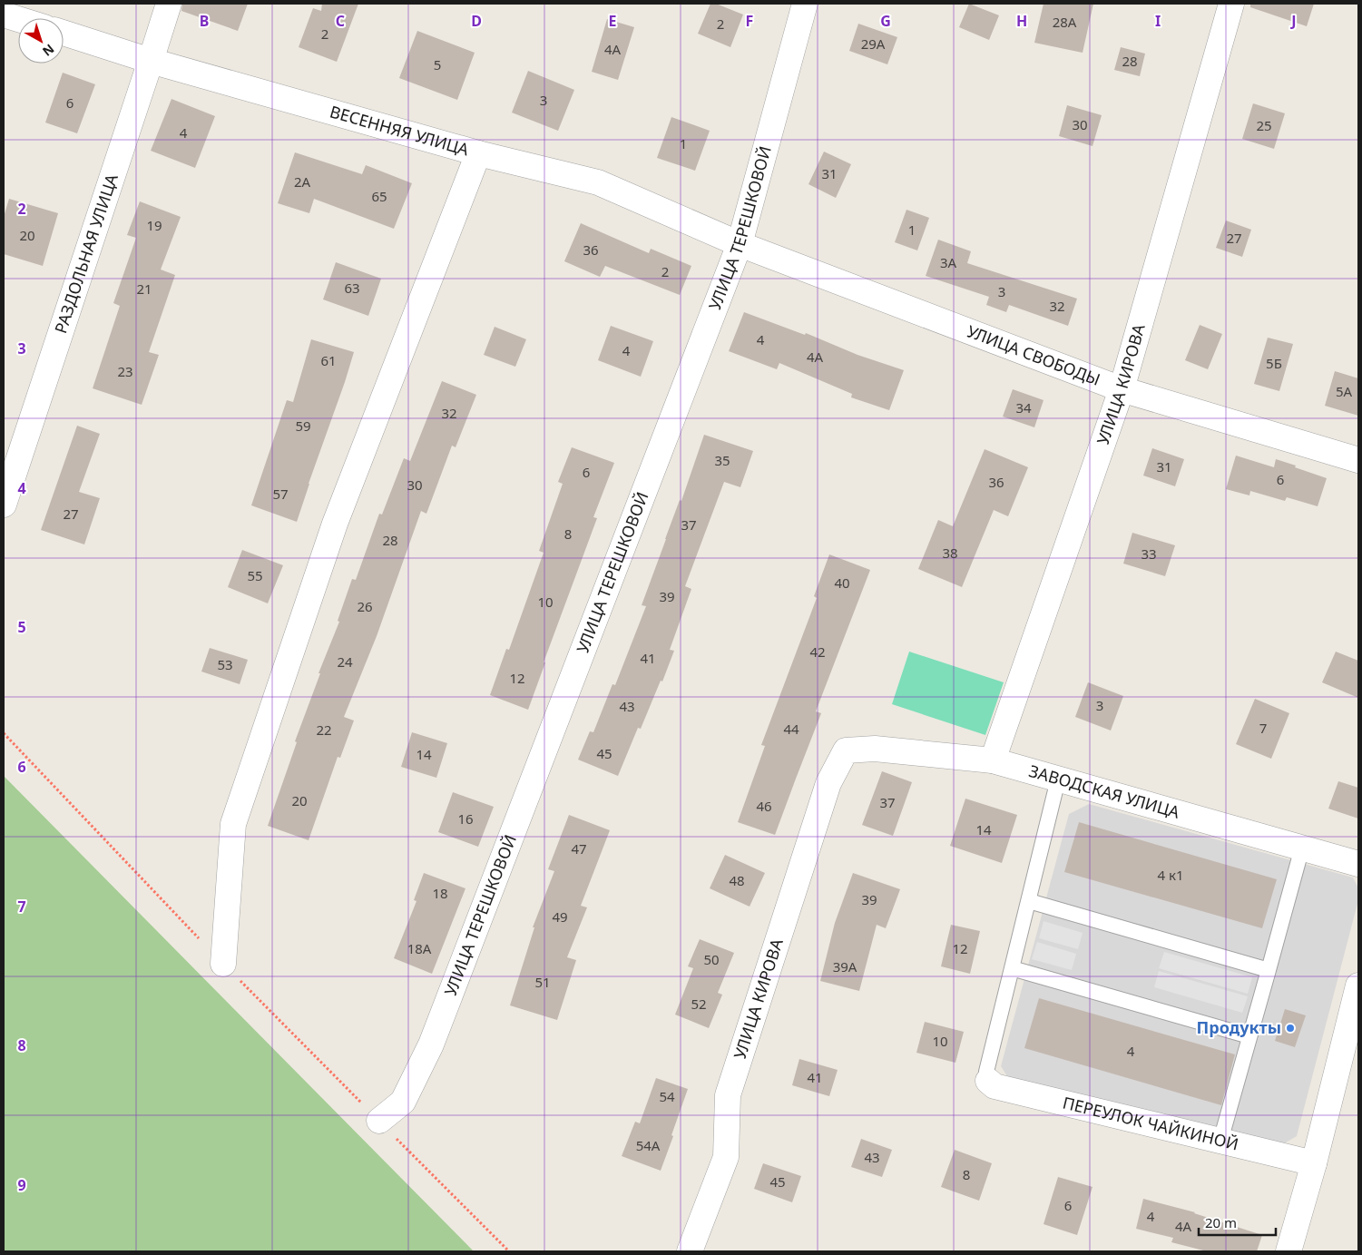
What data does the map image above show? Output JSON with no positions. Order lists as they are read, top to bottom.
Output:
{
  "streets": {
    "street": [
      "ВЕСЕННЯЯ УЛИЦА",
      "УЛИЦА ТЕРЕШКОВОЙ",
      "РАЗДОЛЬНАЯ УЛИЦА",
      "УЛИЦА СВОБОДЫ",
      "УЛИЦА КИРОВА",
      "ЗАВОДСКАЯ УЛИЦА",
      "ПЕРЕУЛОК ЧАЙКИНОЙ"
    ]
  },
  "crossings": [
    ["ВЕСЕННЯЯ УЛИЦА", "УЛИЦА ТЕРЕШКОВОЙ"],
    ["ВЕСЕННЯЯ УЛИЦА", "РАЗДОЛЬНАЯ УЛИЦА"],
    ["ВЕСЕННЯЯ УЛИЦА", "УЛИЦА СВОБОДЫ"],
    ["УЛИЦА ТЕРЕШКОВОЙ", "УЛИЦА СВОБОДЫ"],
    ["УЛИЦА СВОБОДЫ", "УЛИЦА КИРОВА"],
    ["УЛИЦА КИРОВА", "ЗАВОДСКАЯ УЛИЦА"]
  ],
  "places": ["Продукты"],
  "house_numbers": [
    "28А",
    "2",
    "2",
    "29А",
    "4А",
    "28",
    "5",
    "3",
    "6",
    "30",
    "25",
    "4",
    "1",
    "31",
    "2А",
    "65",
    "19",
    "1",
    "20",
    "27",
    "36",
    "3А",
    "2",
    "63",
    "21",
    "3",
    "32",
    "4",
    "4",
    "4А",
    "61",
    "5Б",
    "23",
    "5А",
    "34",
    "32",
    "59",
    "35",
    "31",
    "6",
    "6",
    "36",
    "30",
    "57",
    "27",
    "37",
    "8",
    "28",
    "38",
    "33",
    "55",
    "40",
    "39",
    "10",
    "26",
    "42",
    "41",
    "24",
    "53",
    "12",
    "3",
    "43",
    "7",
    "44",
    "22",
    "45",
    "14",
    "20",
    "37",
    "46",
    "16",
    "14",
    "47",
    "4 к1",
    "48",
    "18",
    "39",
    "49",
    "18А",
    "12",
    "50",
    "39А",
    "51",
    "52",
    "10",
    "4",
    "41",
    "54",
    "54А",
    "43",
    "8",
    "45",
    "6",
    "4",
    "4А"
  ],
  "scale_bar": "20 m",
  "north": "bottom right",
  "grid": {
    "columns": [
      "B",
      "C",
      "D",
      "E",
      "F",
      "G",
      "H",
      "I",
      "J"
    ],
    "rows": [
      "2",
      "3",
      "4",
      "5",
      "6",
      "7",
      "8",
      "9"
    ]
  }
}
